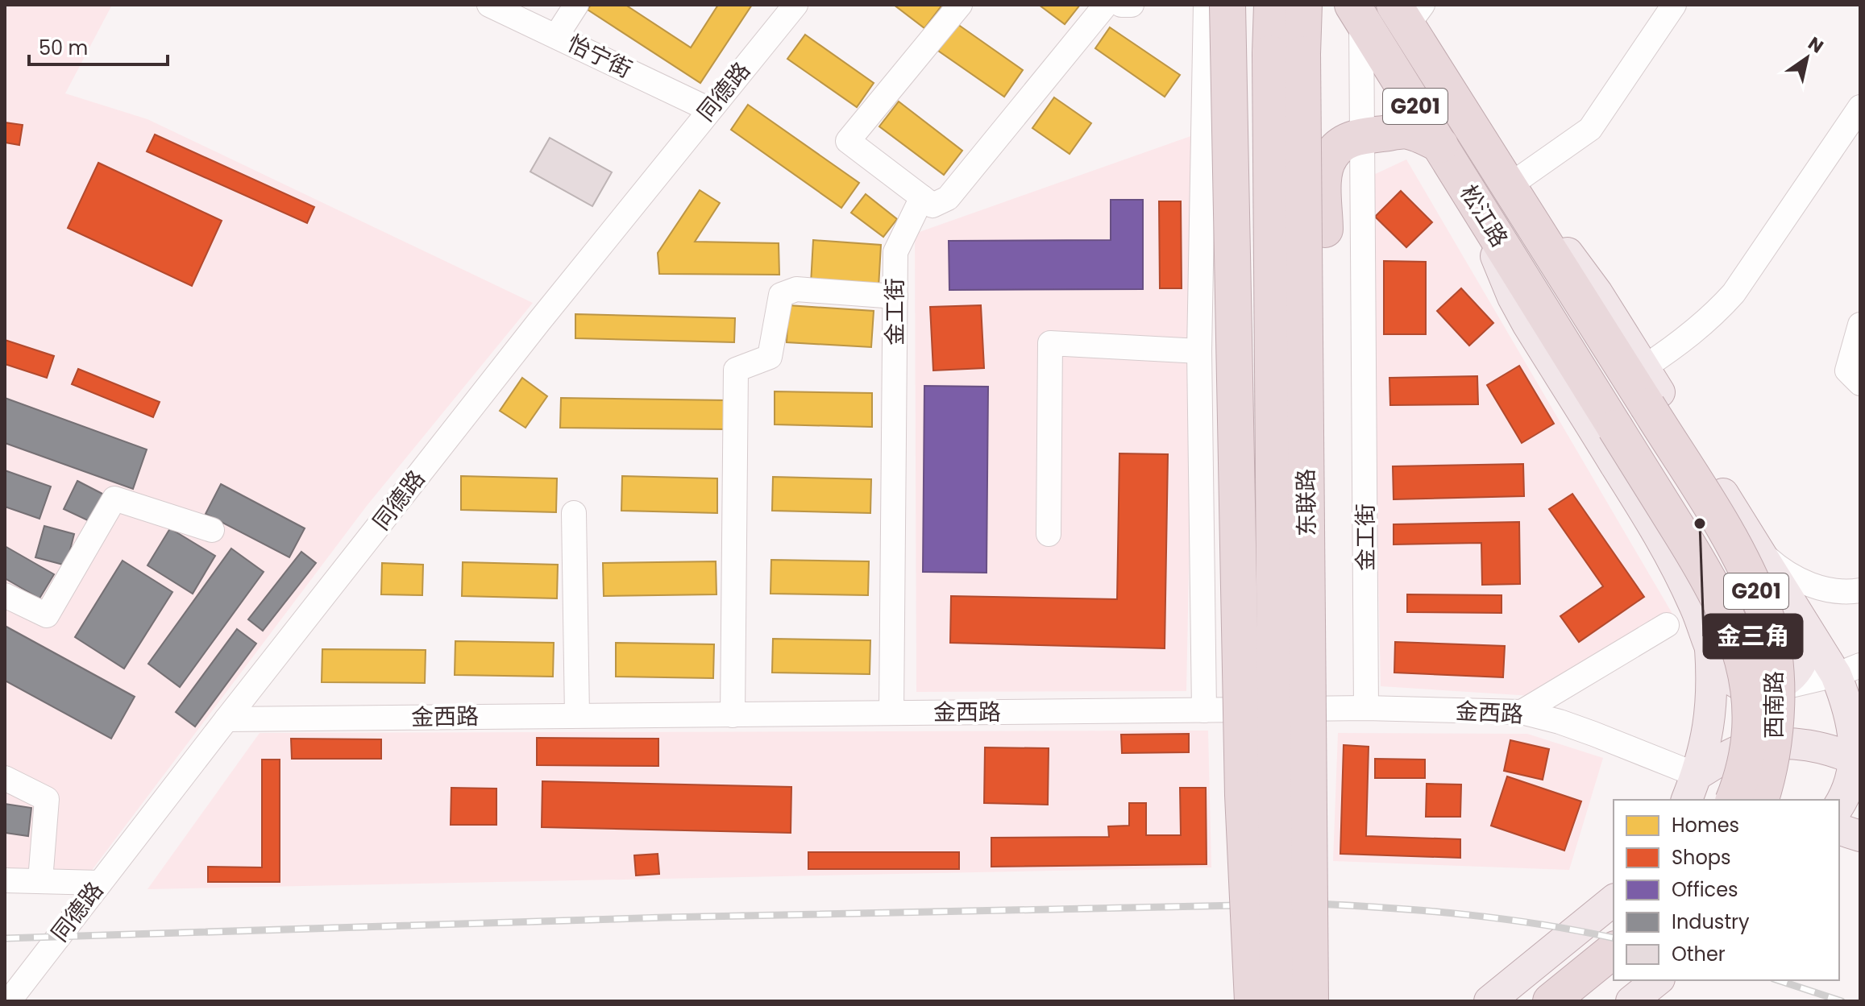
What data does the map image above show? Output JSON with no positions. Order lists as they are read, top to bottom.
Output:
{
  "streets": {
    "highway": [
      "G201",
      "松江路",
      "东联路",
      "西南路"
    ],
    "street": [
      "怡宁街",
      "同德路",
      "金工街",
      "金西路"
    ]
  },
  "crossings": [
    ["怡宁街", "同德路"],
    ["同德路", "金西路"],
    ["松江路", "金工街"],
    ["松江路", "西南路"],
    ["金工街", "金西路"]
  ],
  "places": ["金三角"],
  "legend": [
    "Homes",
    "Shops",
    "Offices",
    "Industry",
    "Other"
  ],
  "scale_bar": "50 m",
  "north": "top right"
}
